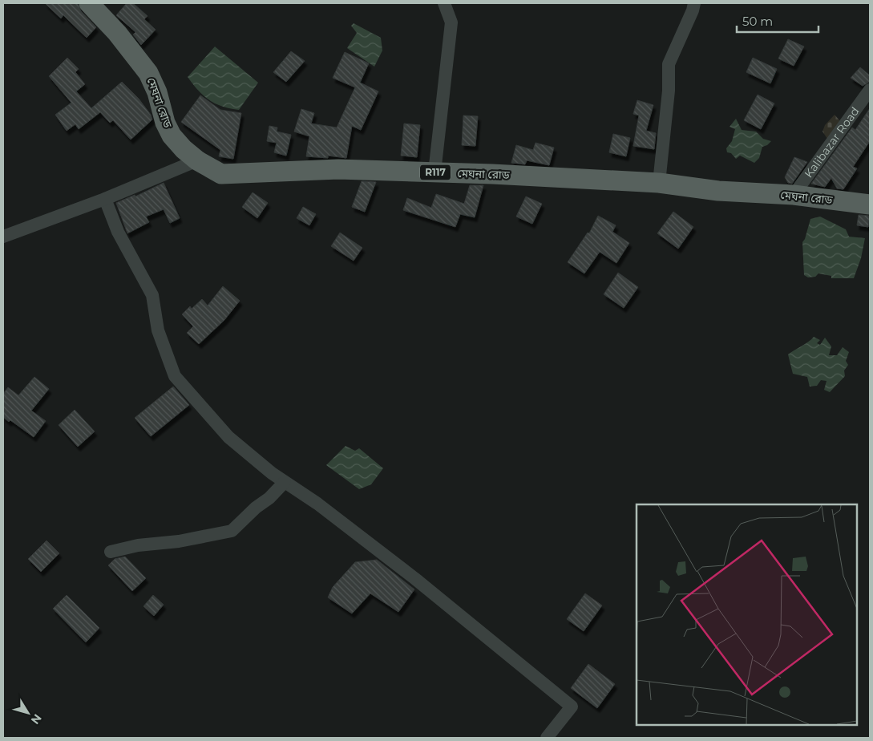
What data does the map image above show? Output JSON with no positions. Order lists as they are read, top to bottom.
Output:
{
  "streets": {
    "main road": ["মেঘনা রোড", "R117"],
    "street": ["Kalibazar Road"]
  },
  "crossings": [
    ["মেঘনা রোড", "Kalibazar Road"]
  ],
  "scale_bar": "50 m",
  "north": "bottom right"
}
